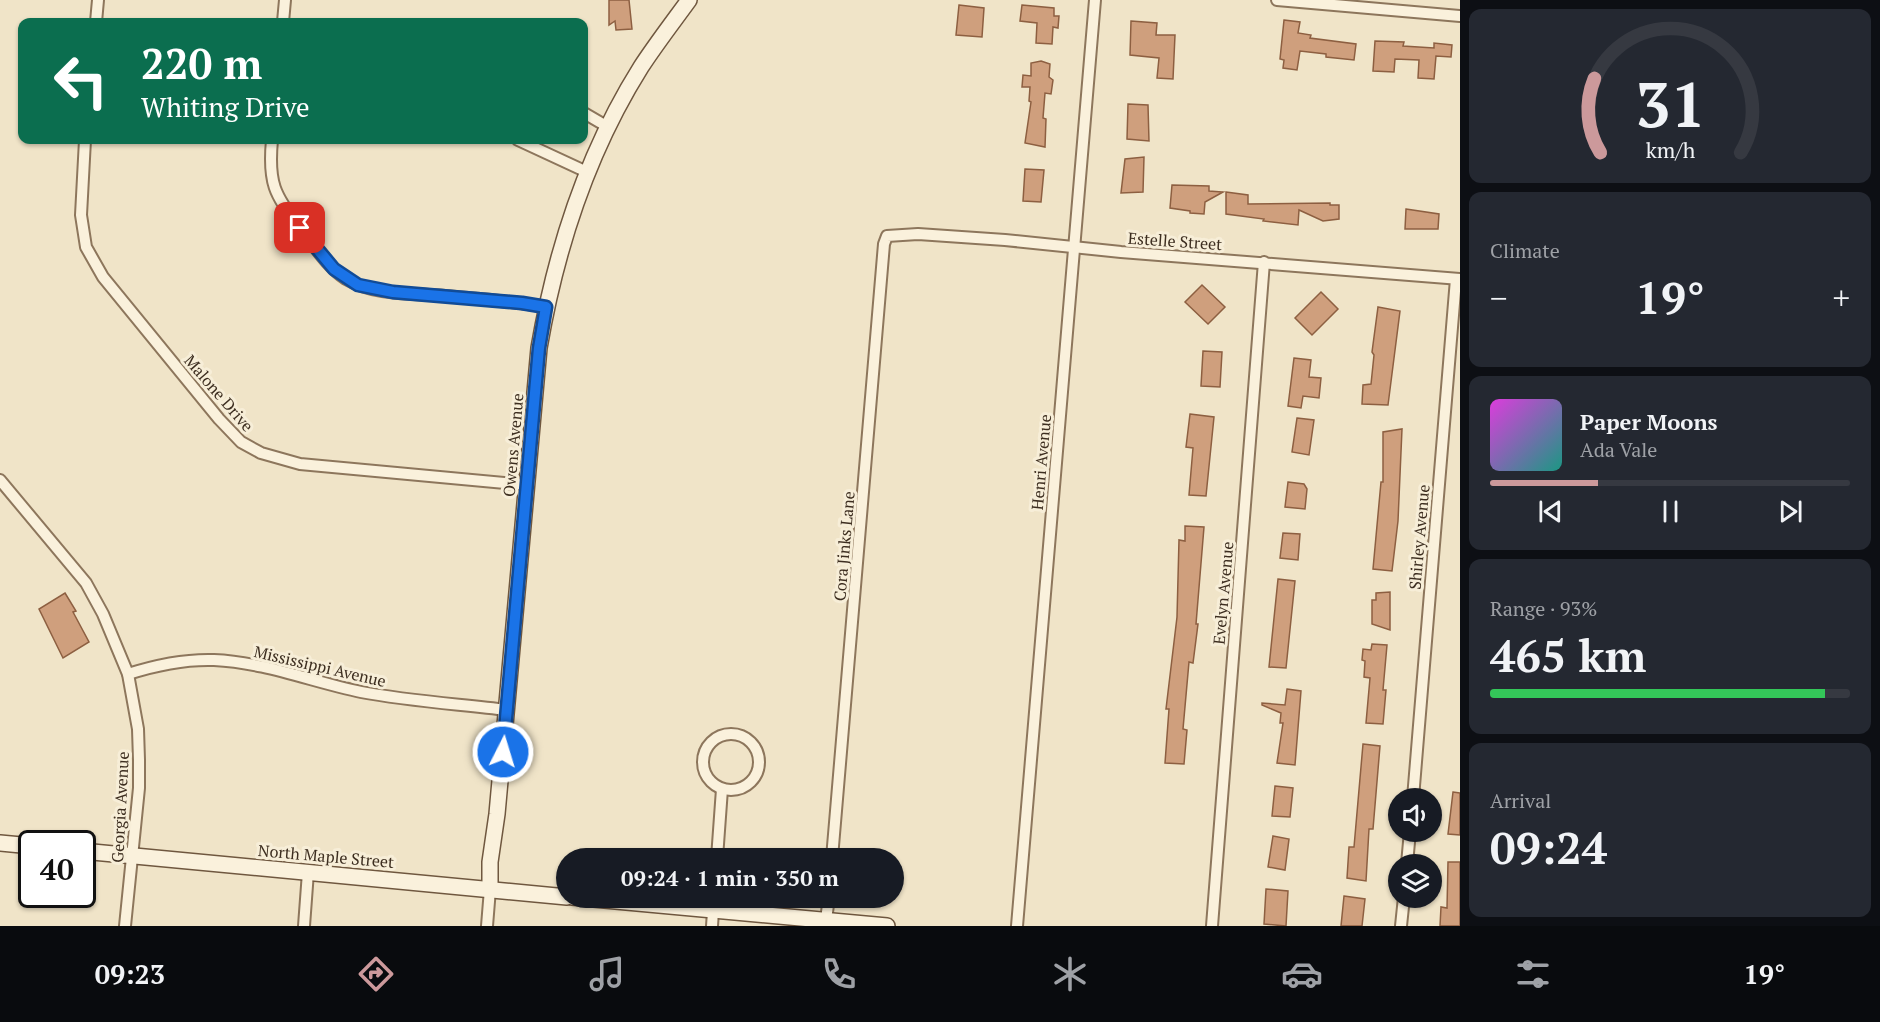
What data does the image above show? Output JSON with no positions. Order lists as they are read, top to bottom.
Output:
{
  "streets": {
    "street": [
      "Estelle Street",
      "Malone Drive",
      "Owens Avenue",
      "Henri Avenue",
      "Shirley Avenue",
      "Cora Jinks Lane",
      "Evelyn Avenue",
      "Mississippi Avenue",
      "Georgia Avenue",
      "North Maple Street"
    ]
  },
  "crossings": [
    ["Estelle Street", "Henri Avenue"],
    ["Estelle Street", "Shirley Avenue"],
    ["Estelle Street", "Cora Jinks Lane"],
    ["Estelle Street", "Evelyn Avenue"],
    ["Malone Drive", "Owens Avenue"],
    ["Owens Avenue", "Mississippi Avenue"],
    ["Owens Avenue", "North Maple Street"],
    ["Mississippi Avenue", "Georgia Avenue"],
    ["Georgia Avenue", "North Maple Street"]
  ],
  "page": {
    "turn": ["220 m", "Whiting Drive"],
    "tile": [
      "Climate",
      ["Range · 93%", "465 km"],
      ["Arrival", "09:24"]
    ],
    "heat": ["−", "19°", "+"],
    "song": ["Paper Moons", "Ada Vale"],
    "limit": "40",
    "trip": "09:24 · 1 min · 350 m",
    "tabs": ["09:23", "19°"],
    "gauge": ["31", "km/h"]
  }
}
